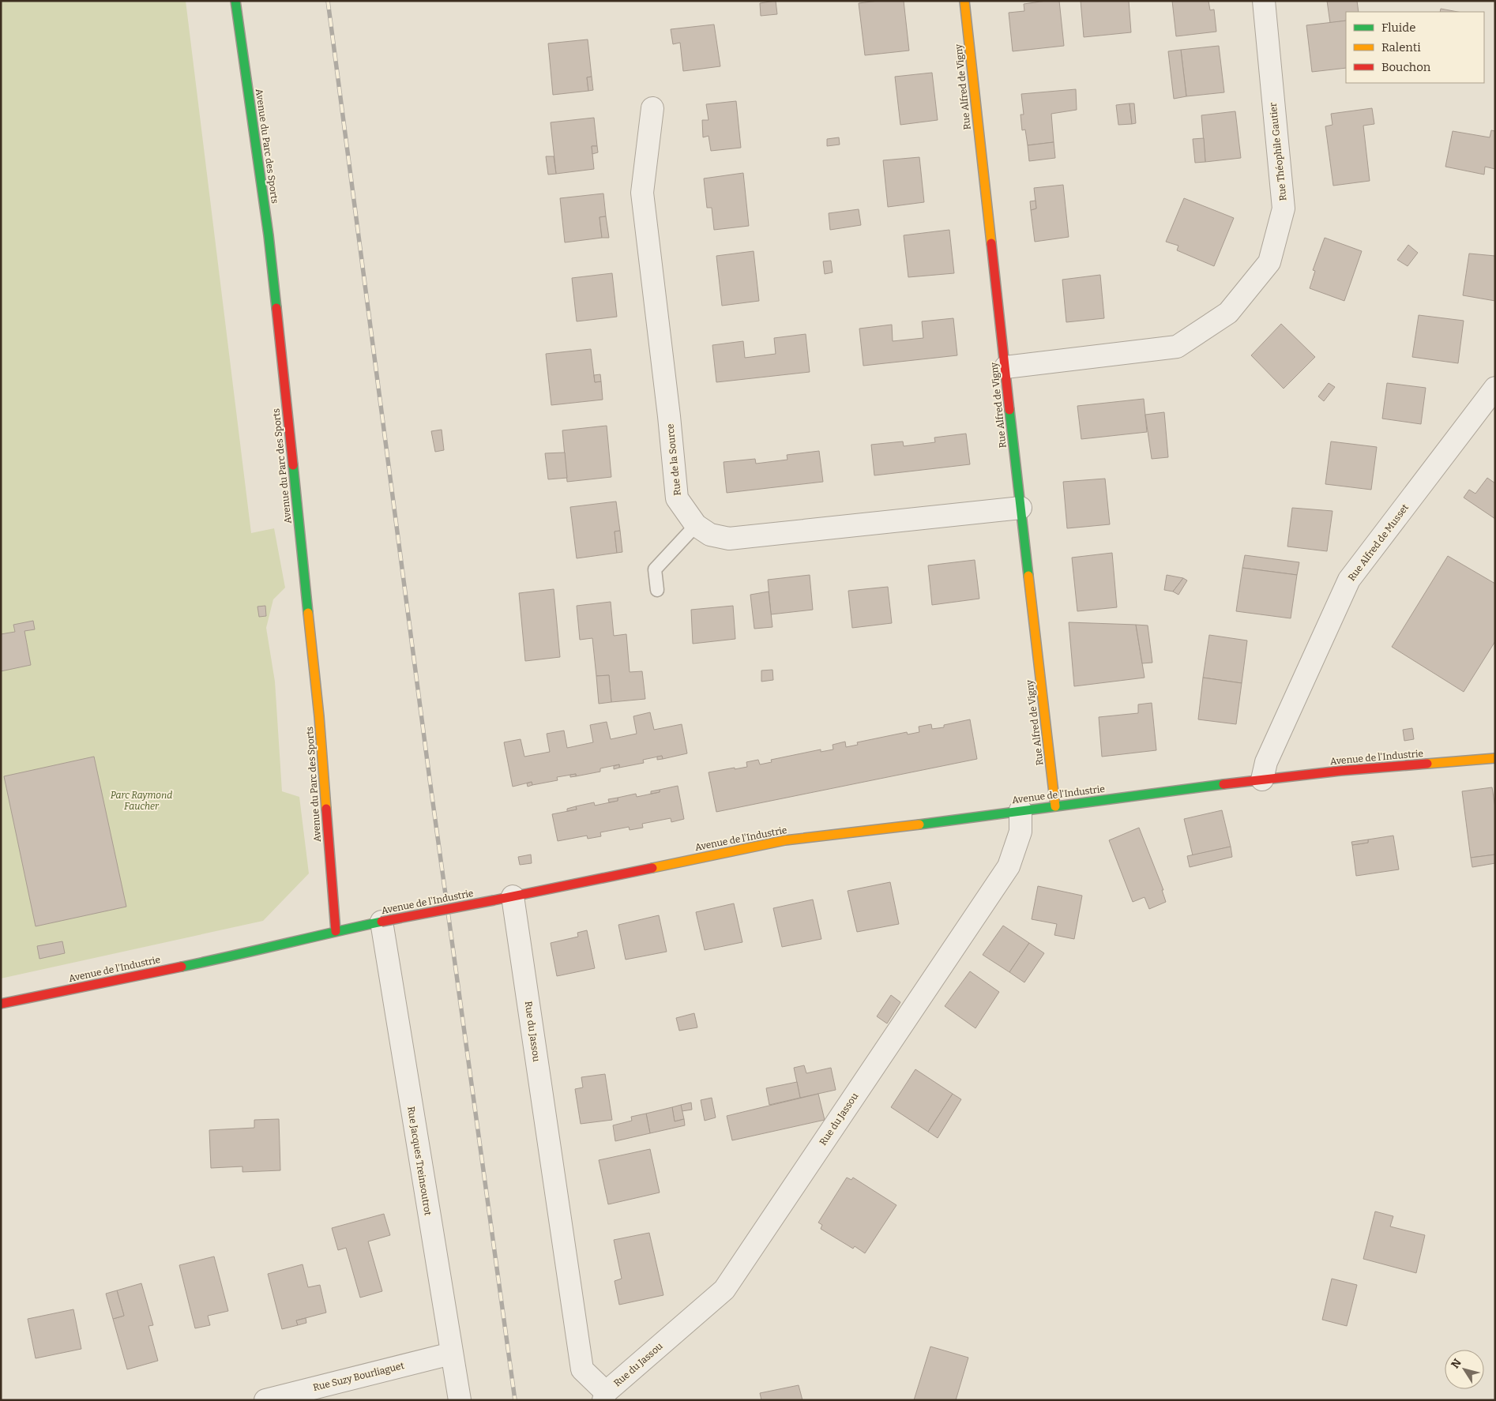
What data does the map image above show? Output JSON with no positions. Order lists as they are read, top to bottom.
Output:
{
  "streets": {
    "street": [
      "Rue Alfred de Vigny",
      "Avenue du Parc des Sports",
      "Rue Théophile Gautier",
      "Rue de la Source",
      "Rue Alfred de Musset",
      "Avenue de l'Industrie",
      "Rue du Jassou",
      "Rue Jacques Treinsoutrot",
      "Rue Suzy Bourliaguet"
    ]
  },
  "crossings": [
    ["Rue Alfred de Vigny", "Rue Théophile Gautier"],
    ["Rue Alfred de Vigny", "Rue de la Source"],
    ["Rue Alfred de Vigny", "Avenue de l'Industrie"],
    ["Avenue du Parc des Sports", "Avenue de l'Industrie"],
    ["Rue Alfred de Musset", "Avenue de l'Industrie"],
    ["Avenue de l'Industrie", "Rue du Jassou"],
    ["Avenue de l'Industrie", "Rue Jacques Treinsoutrot"],
    ["Rue Jacques Treinsoutrot", "Rue Suzy Bourliaguet"]
  ],
  "parks": ["Parc Raymond Faucher"],
  "legend": ["Fluide", "Ralenti", "Bouchon"],
  "north": "top left"
}
